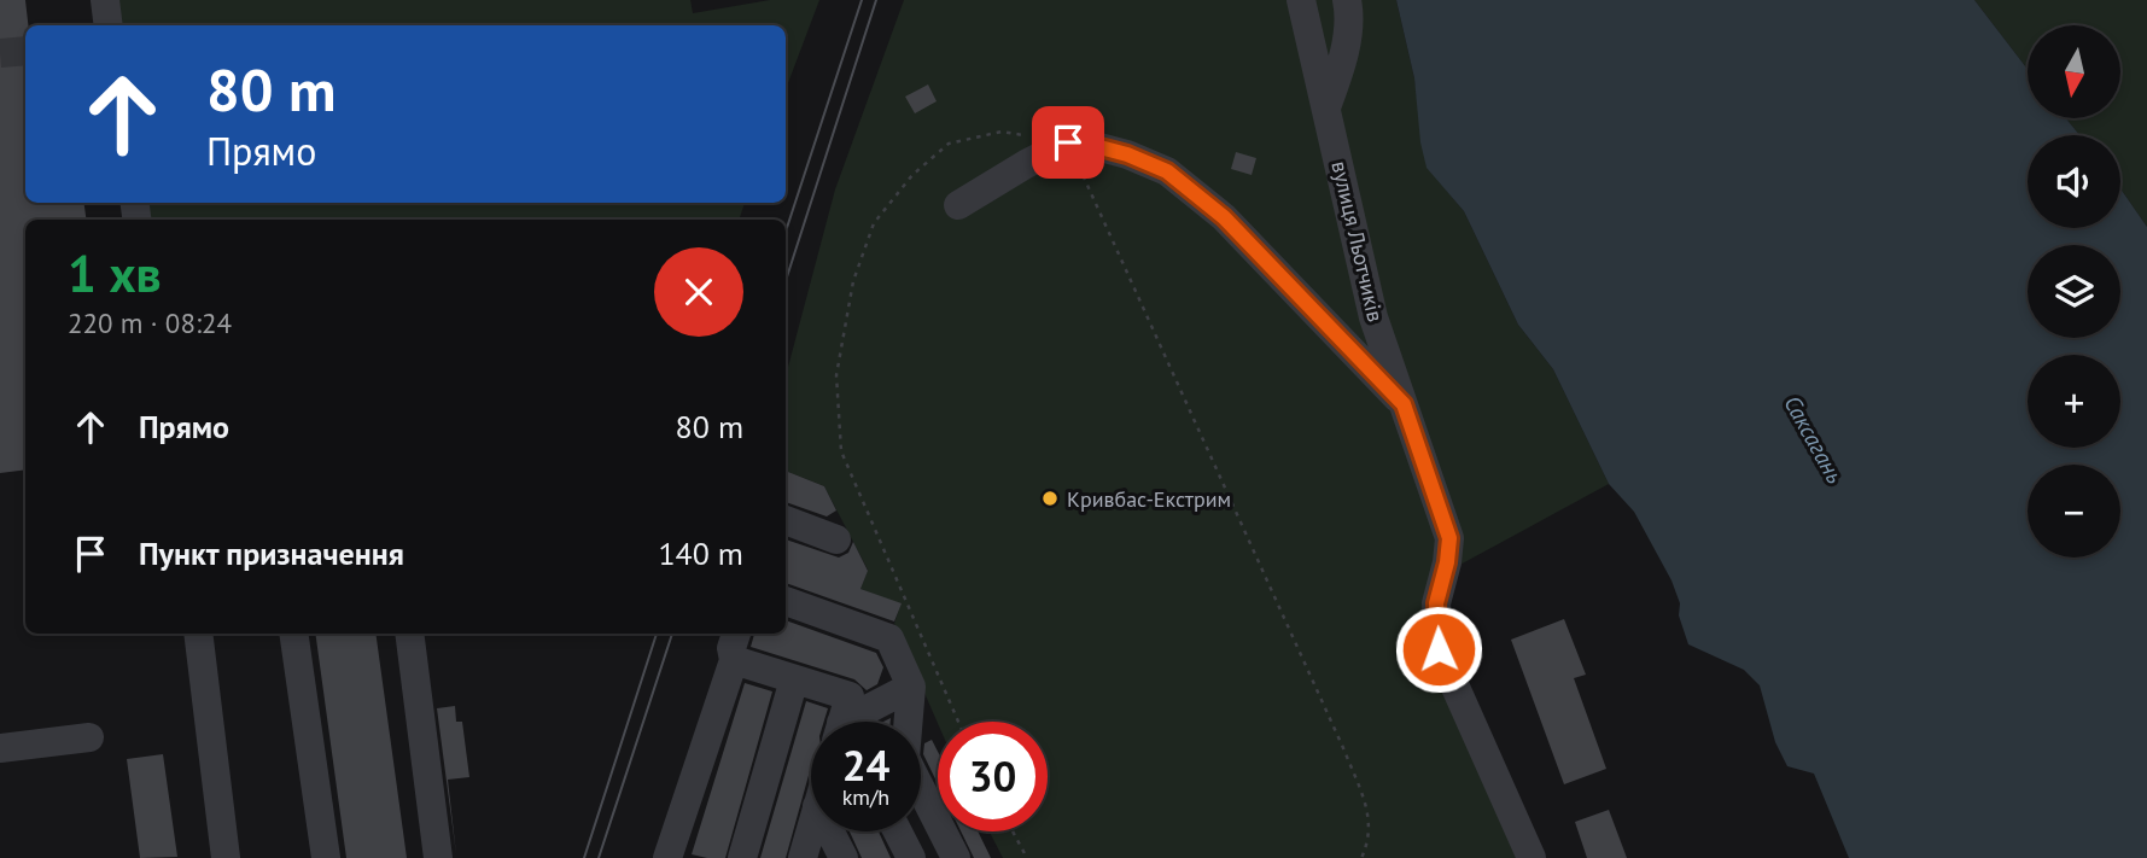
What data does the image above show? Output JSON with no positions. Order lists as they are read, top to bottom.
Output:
{
  "streets": {
    "street": ["вулиця Льотчиків"]
  },
  "water": ["Саксагань"],
  "places": ["Кривбас-Екстрим"],
  "north": "bottom",
  "page": {
    "map_buttons": ["+", "−"],
    "turn": ["80 m", "Прямо"],
    "heading": ["1 хв", "220 m · 08:24"],
    "list": [
      {
        "name": "Прямо",
        "value": "80 m"
      },
      {
        "name": "Пункт призначення",
        "value": "140 m"
      }
    ],
    "speed": "24 km/h",
    "limit": "30"
  }
}
